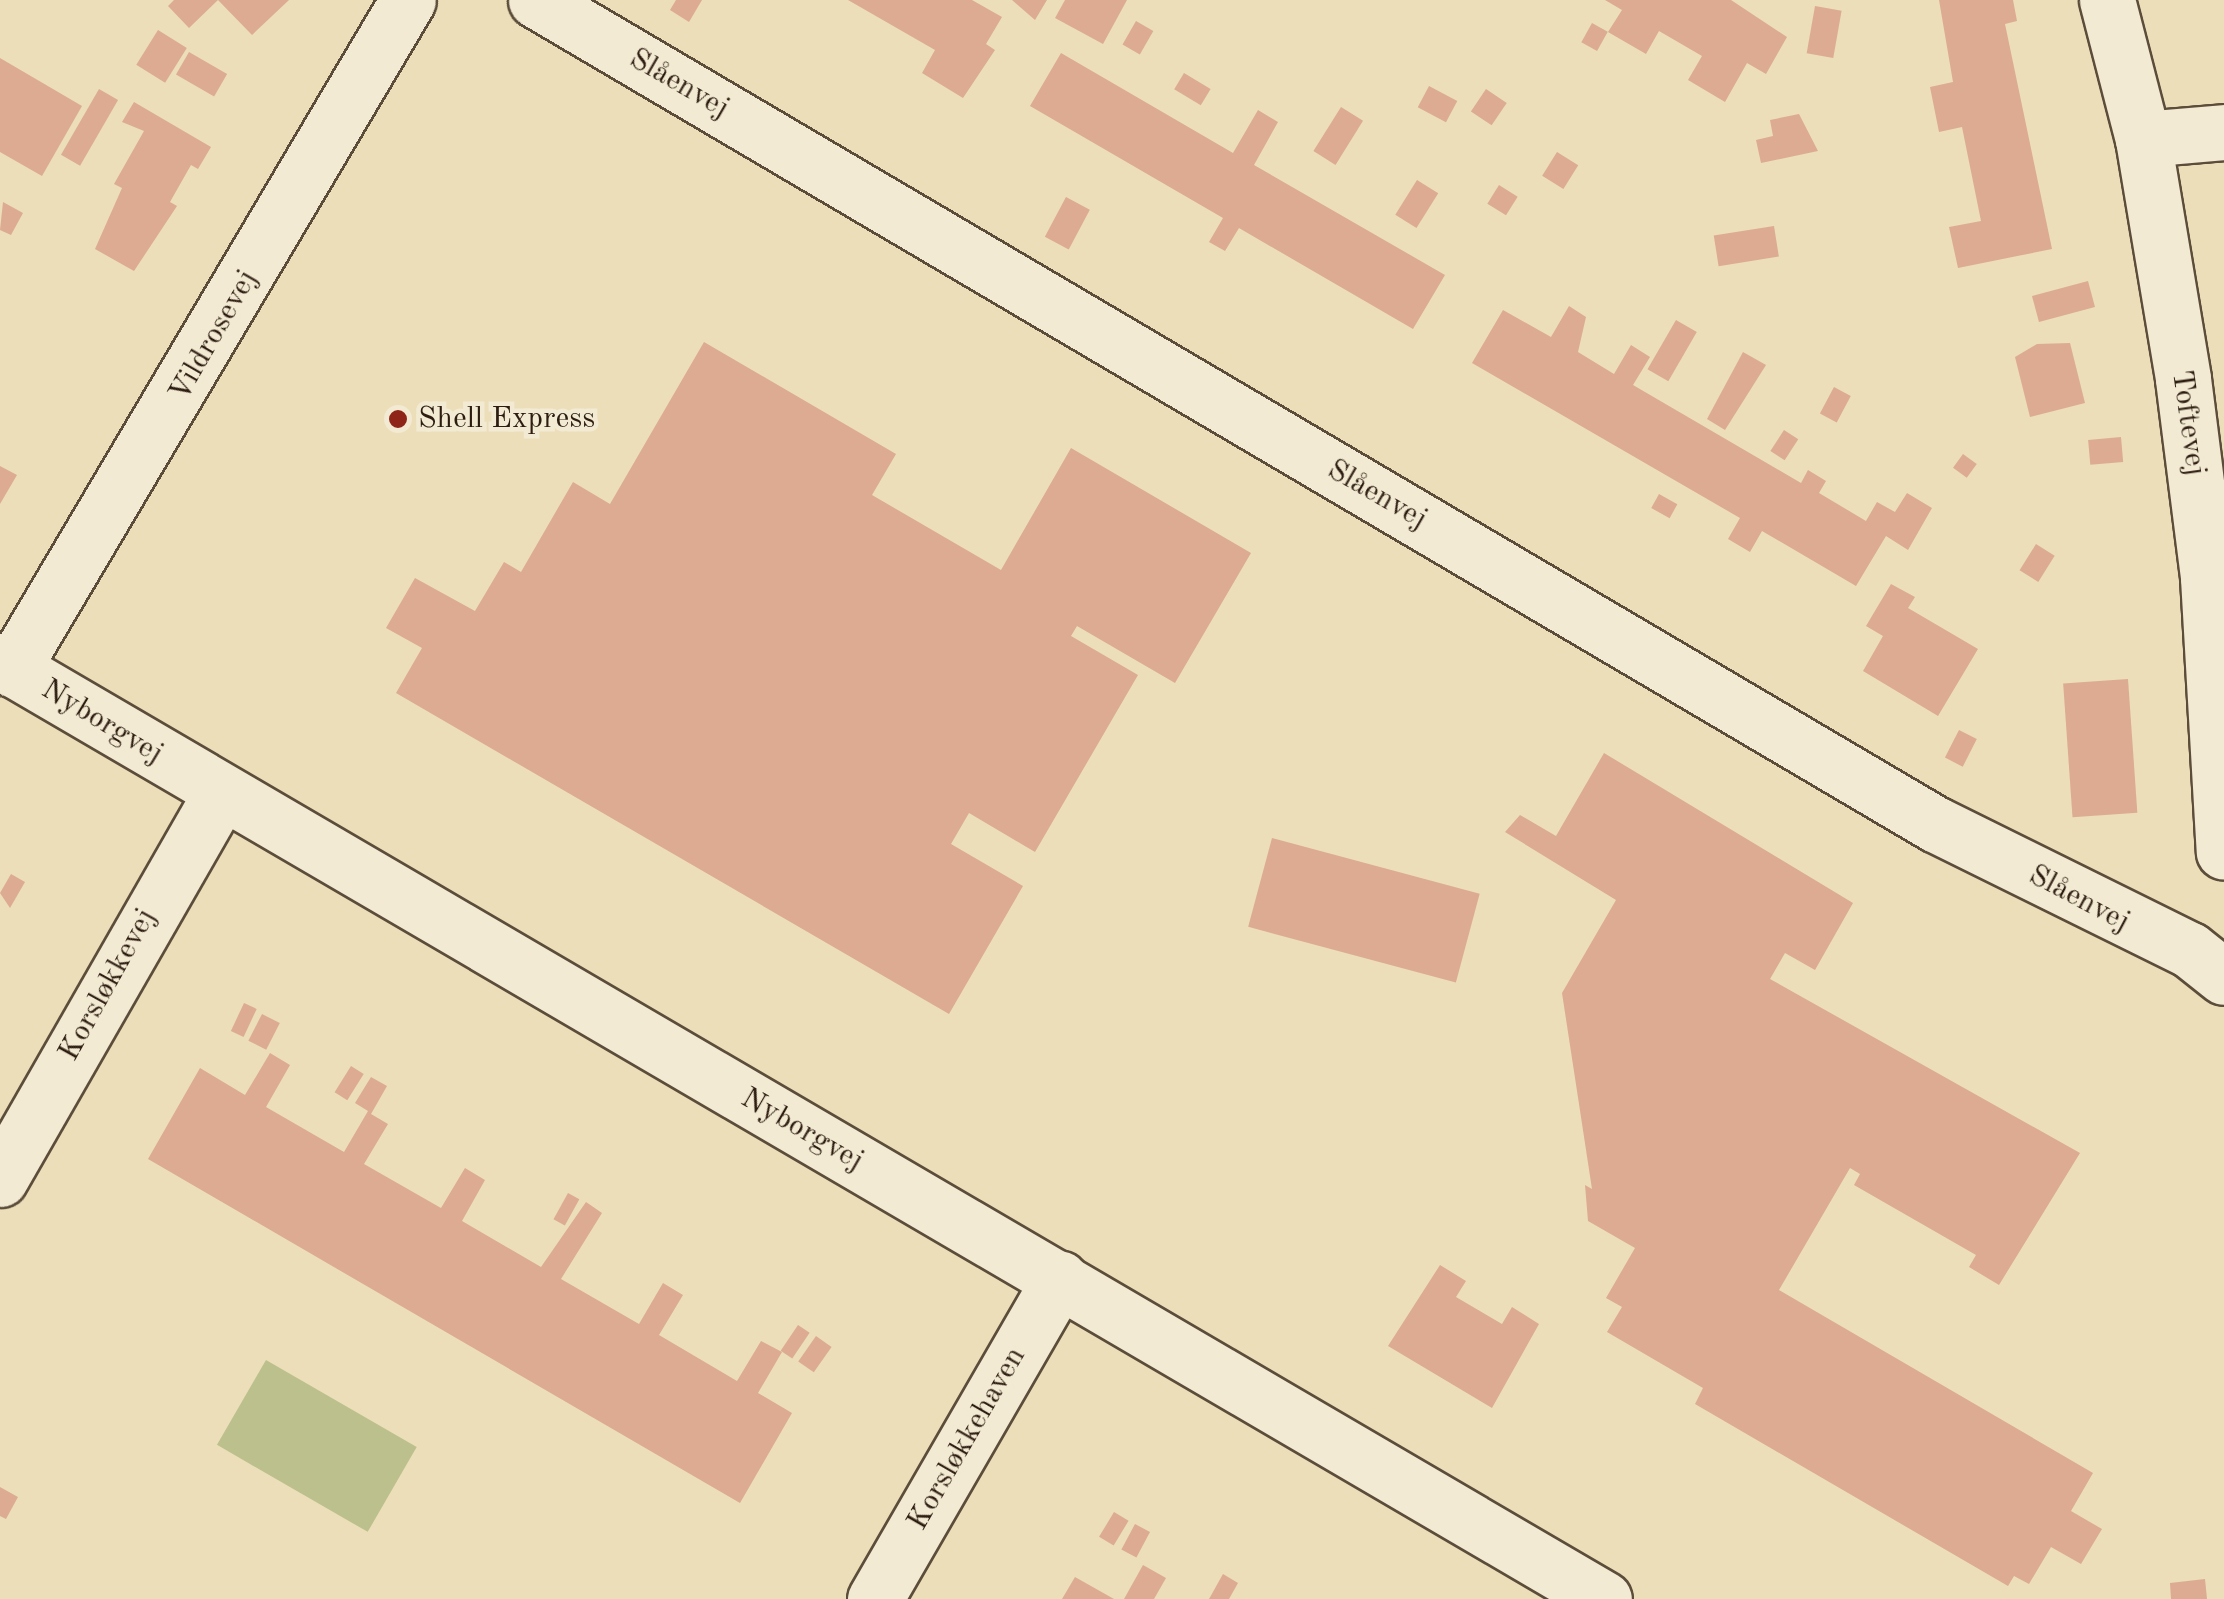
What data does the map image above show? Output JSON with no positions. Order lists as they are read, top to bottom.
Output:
{
  "streets": {
    "street": [
      "Slåenvej",
      "Vildrosevej",
      "Toftevej",
      "Nyborgvej",
      "Korsløkkevej",
      "Korsløkkehaven"
    ]
  },
  "crossings": [
    ["Vildrosevej", "Nyborgvej"],
    ["Nyborgvej", "Korsløkkevej"],
    ["Nyborgvej", "Korsløkkehaven"]
  ],
  "places": ["Shell Express"]
}
